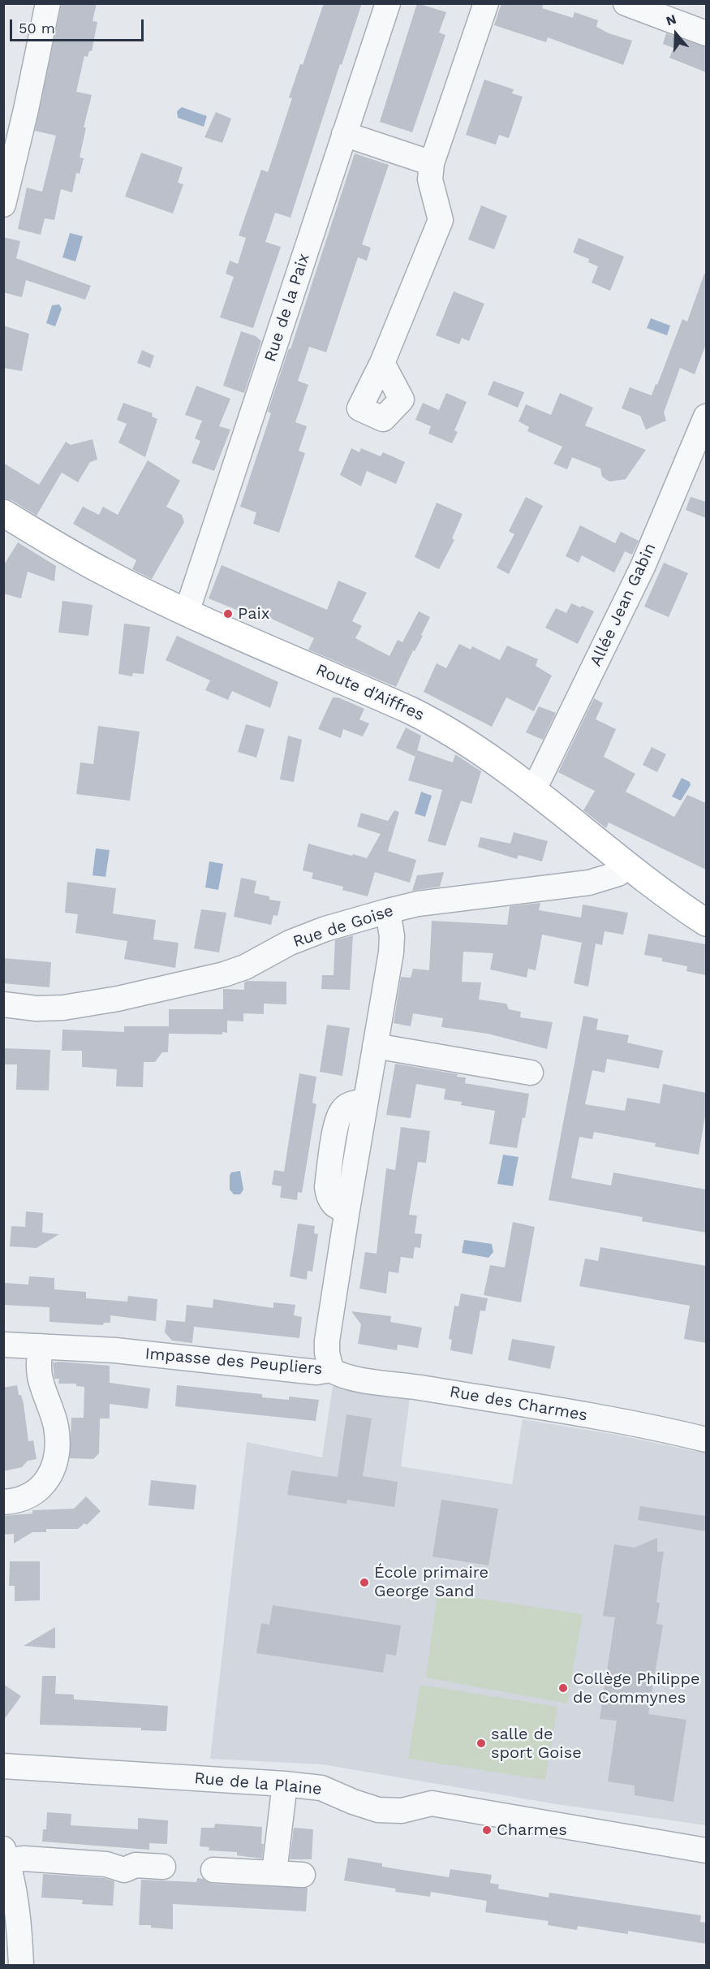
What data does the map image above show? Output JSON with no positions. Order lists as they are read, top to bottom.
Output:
{
  "streets": {
    "main road": ["Route d'Aiffres"],
    "street": [
      "Rue de la Paix",
      "Allée Jean Gabin",
      "Rue de Goise",
      "Impasse des Peupliers",
      "Rue des Charmes",
      "Rue de la Plaine"
    ]
  },
  "crossings": [
    ["Rue de la Paix", "Route d'Aiffres"],
    ["Allée Jean Gabin", "Route d'Aiffres"],
    ["Route d'Aiffres", "Rue de Goise"],
    ["Rue de Goise", "Impasse des Peupliers"],
    ["Impasse des Peupliers", "Rue des Charmes"]
  ],
  "places": [
    "Paix",
    "École primaire George Sand",
    "Collège Philippe de Commynes",
    "salle de sport Goise",
    "Charmes"
  ],
  "scale_bar": "50 m",
  "north": "top"
}
